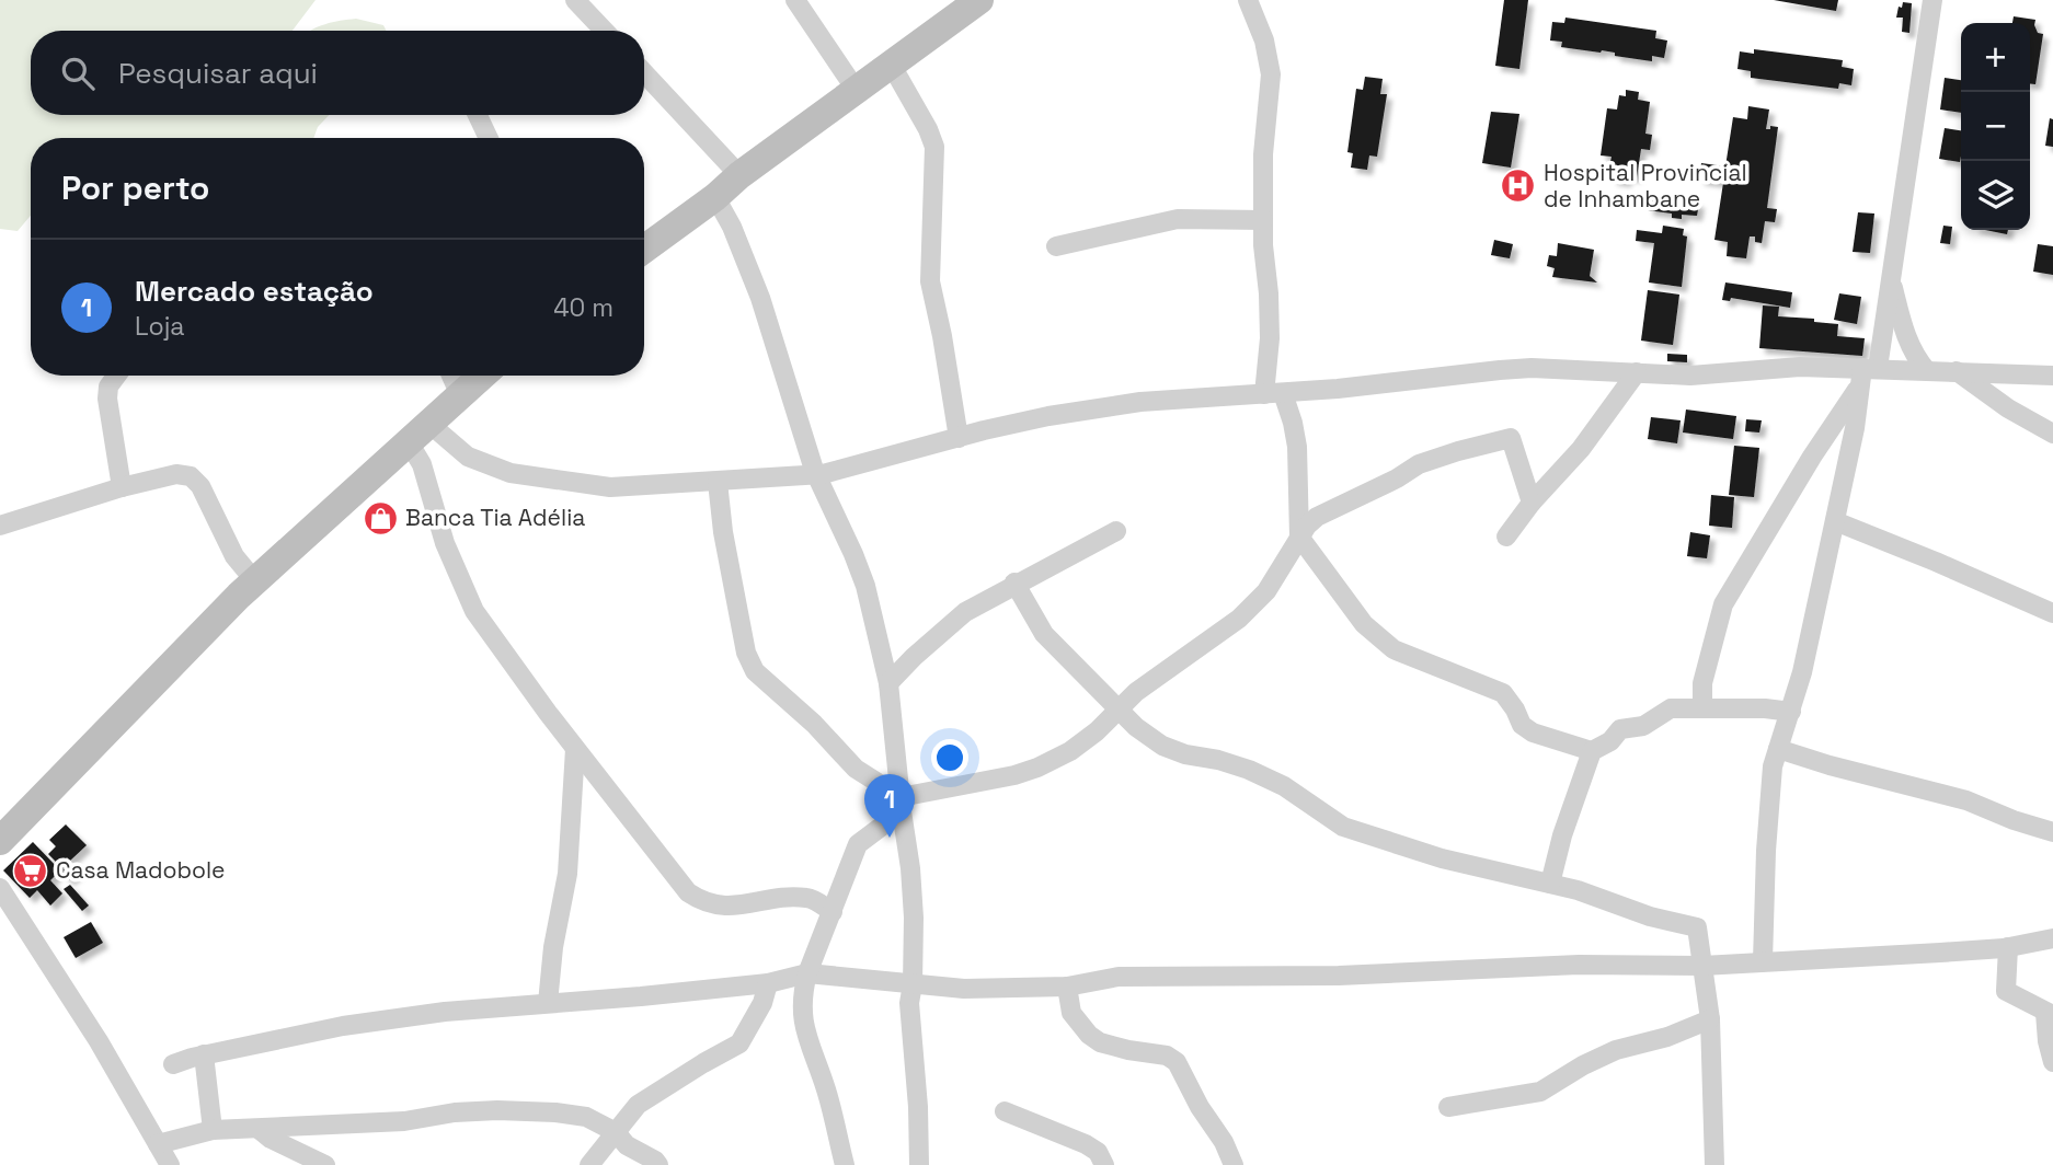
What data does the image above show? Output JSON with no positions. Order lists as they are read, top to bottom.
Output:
{
  "places": {
    "hospital": ["Hospital Provincial de Inhambane"],
    "shop": ["Banca Tia Adélia"],
    "supermarket": ["Casa Madobole"]
  },
  "page": {
    "map_buttons": ["+", "−"],
    "search": "Pesquisar aqui",
    "heading": "Por perto",
    "list": [
      {
        "mark": "1",
        "name": "Mercado estação",
        "note": "Loja",
        "value": "40 m"
      }
    ],
    "pins": "1"
  }
}
